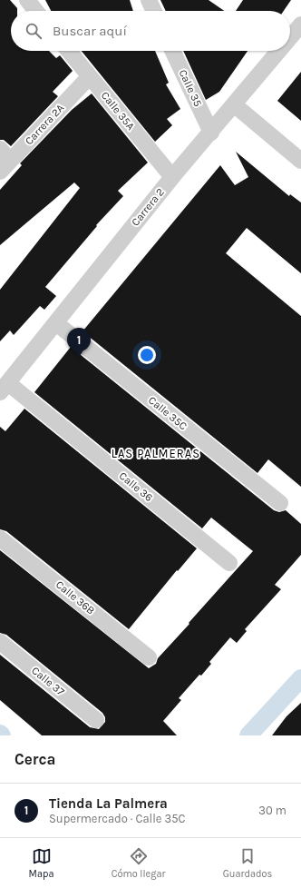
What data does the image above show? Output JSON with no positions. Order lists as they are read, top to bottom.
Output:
{
  "streets": {
    "street": [
      "Calle 35",
      "Calle 35A",
      "Carrera 2A",
      "Carrera 2",
      "Calle 35C",
      "Calle 36",
      "Calle 36B",
      "Calle 37"
    ]
  },
  "crossings": [
    ["Calle 35", "Carrera 2"],
    ["Calle 35A", "Carrera 2A"],
    ["Calle 35A", "Carrera 2"],
    ["Carrera 2", "Calle 35C"],
    ["Carrera 2", "Calle 36"]
  ],
  "districts": ["LAS PALMERAS"],
  "page": {
    "search": "Buscar aquí",
    "pins": "1",
    "heading": "Cerca",
    "list": [
      {
        "mark": "1",
        "name": "Tienda La Palmera",
        "note": "Supermercado · Calle 35C",
        "value": "30 m"
      }
    ],
    "nav": ["Mapa", "Cómo llegar", "Guardados"]
  }
}
